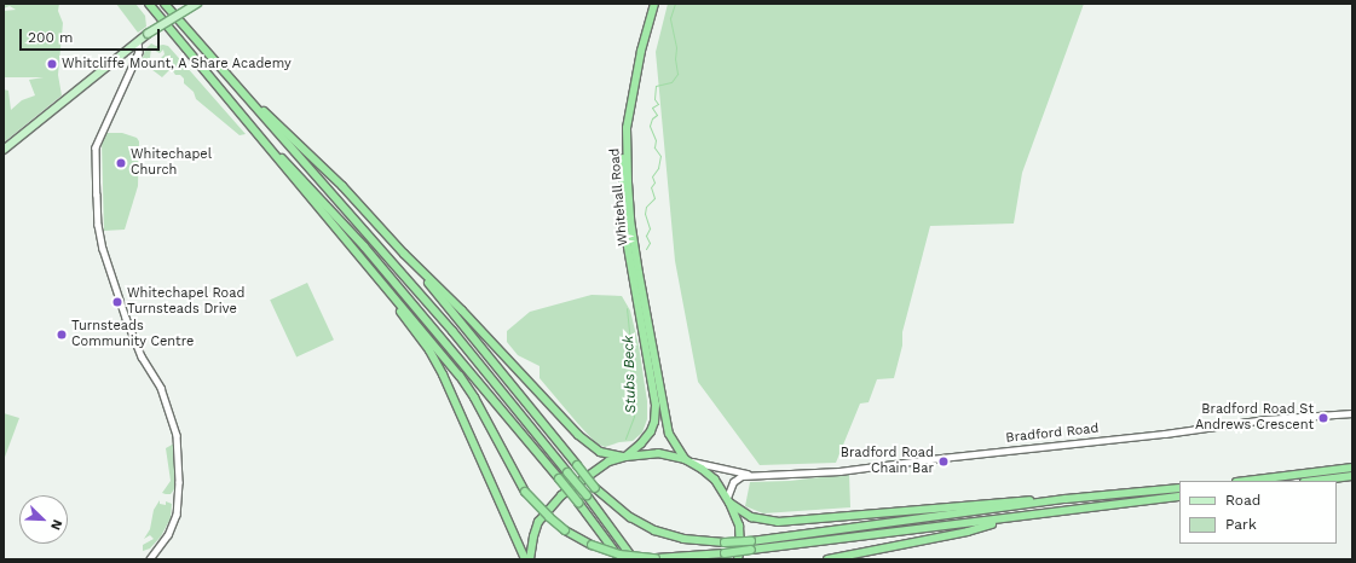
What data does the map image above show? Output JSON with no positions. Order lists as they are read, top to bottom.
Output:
{
  "streets": {
    "highway": ["Whitehall Road"],
    "street": ["Bradford Road"]
  },
  "crossings": [
    ["Whitehall Road", "Bradford Road"]
  ],
  "water": ["Stubs Beck"],
  "places": [
    "Whitcliffe Mount, A Share Academy",
    "Whitechapel Church",
    "Whitechapel Road Turnsteads Drive",
    "Turnsteads Community Centre",
    "Bradford Road St Andrews Crescent",
    "Bradford Road Chain Bar"
  ],
  "legend": ["Road", "Park"],
  "scale_bar": "200 m",
  "north": "bottom right"
}
